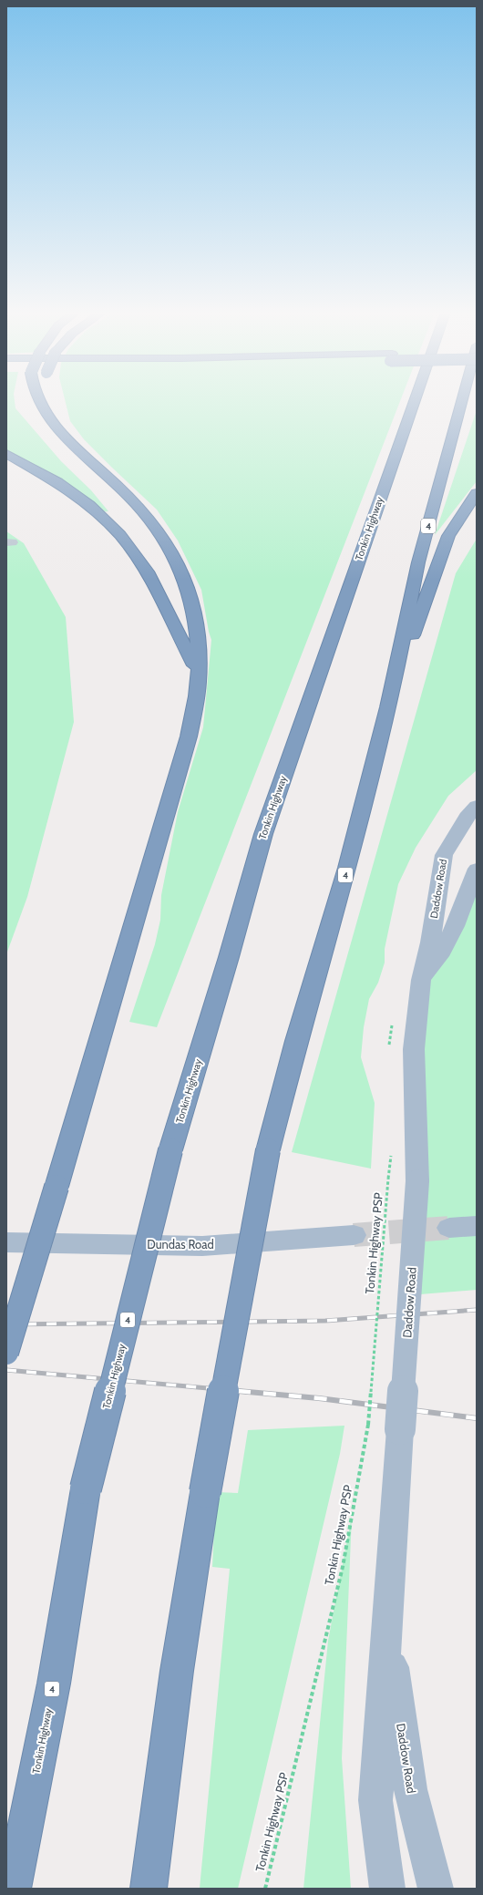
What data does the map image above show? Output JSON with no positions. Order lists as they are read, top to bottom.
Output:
{
  "streets": {
    "highway": ["4", "Tonkin Highway"],
    "main road": ["Daddow Road", "Dundas Road"],
    "path": ["Tonkin Highway PSP"]
  }
}
